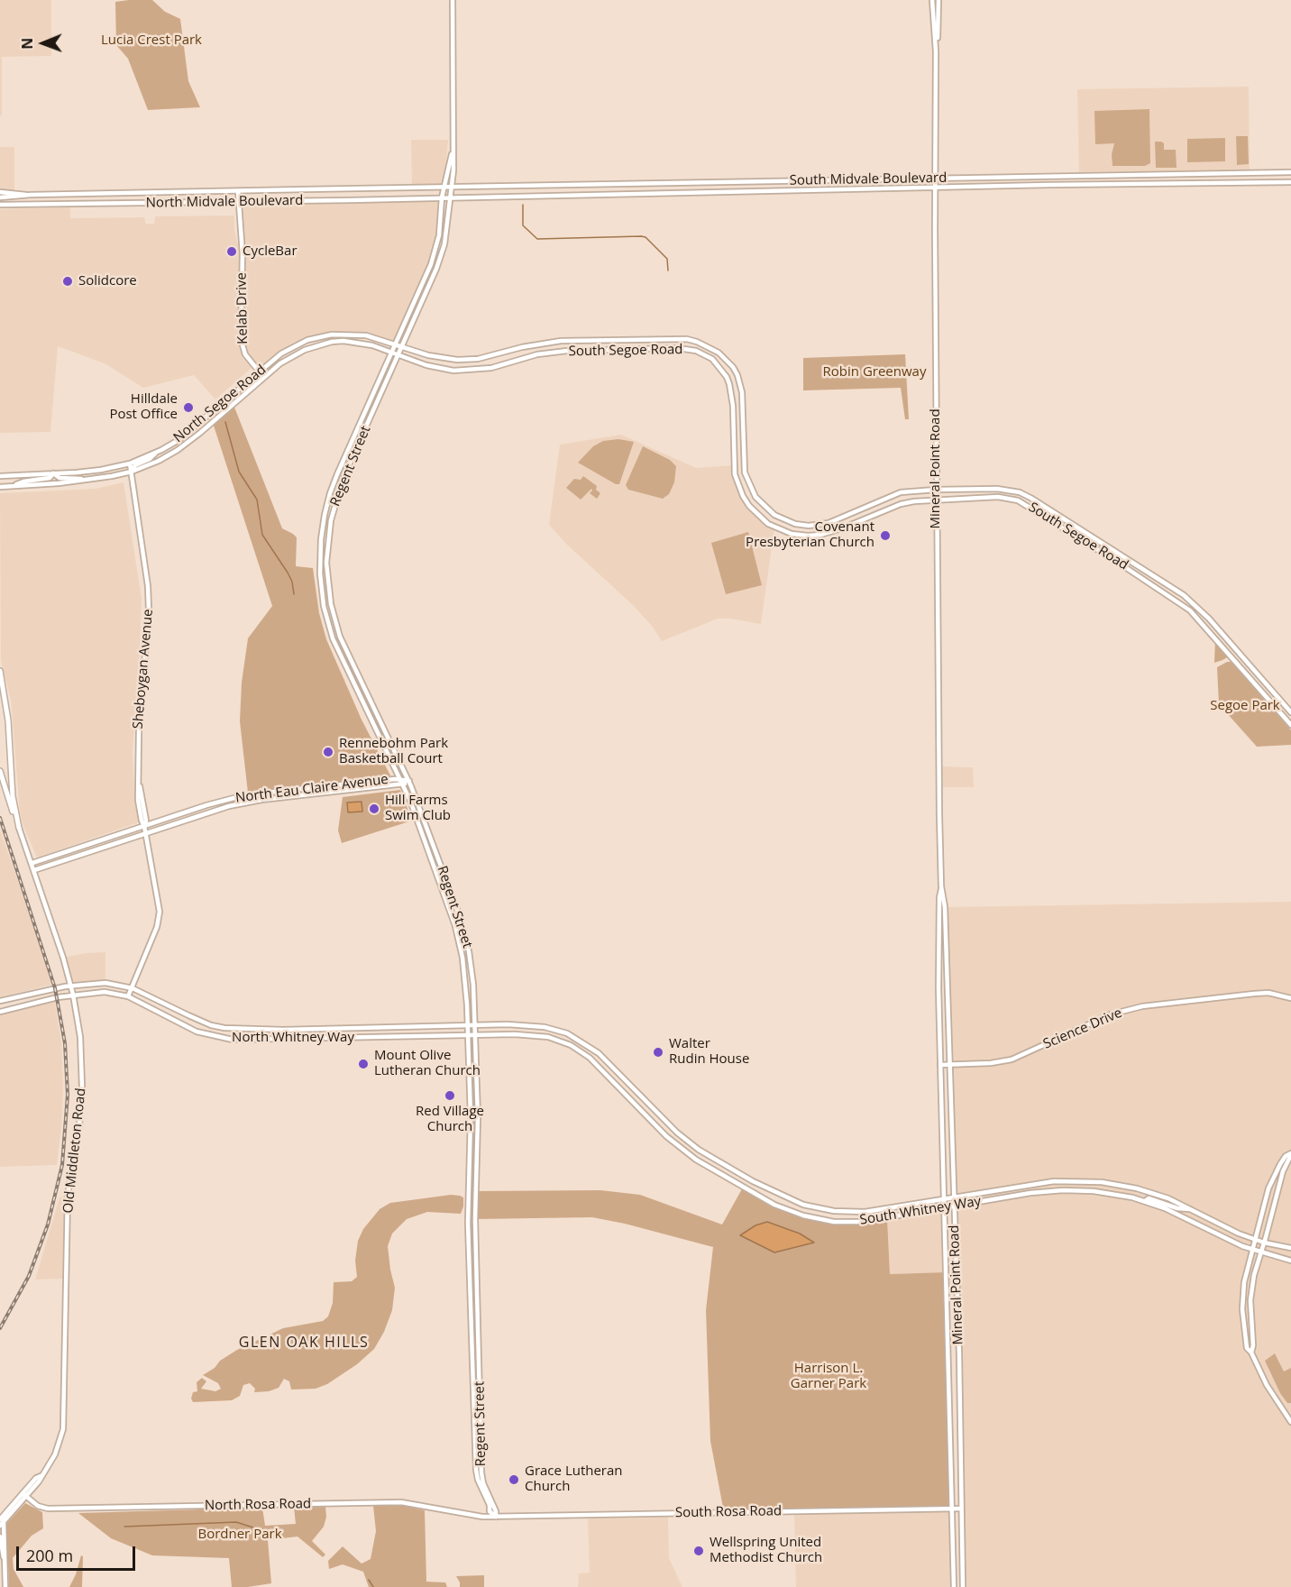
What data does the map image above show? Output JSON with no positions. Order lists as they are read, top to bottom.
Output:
{
  "streets": {
    "street": [
      "South Midvale Boulevard",
      "North Midvale Boulevard",
      "Kelab Drive",
      "South Segoe Road",
      "North Segoe Road",
      "Regent Street",
      "Mineral Point Road",
      "Sheboygan Avenue",
      "North Eau Claire Avenue",
      "Science Drive",
      "North Whitney Way",
      "Old Middleton Road",
      "South Whitney Way",
      "North Rosa Road",
      "South Rosa Road"
    ]
  },
  "crossings": [
    ["South Midvale Boulevard", "North Midvale Boulevard"],
    ["South Midvale Boulevard", "Regent Street"],
    ["South Midvale Boulevard", "Mineral Point Road"],
    ["North Midvale Boulevard", "Kelab Drive"],
    ["North Midvale Boulevard", "Regent Street"],
    ["Kelab Drive", "North Segoe Road"],
    ["South Segoe Road", "North Segoe Road"],
    ["South Segoe Road", "Regent Street"],
    ["South Segoe Road", "Mineral Point Road"],
    ["North Segoe Road", "Regent Street"],
    ["North Segoe Road", "Sheboygan Avenue"],
    ["Regent Street", "North Eau Claire Avenue"],
    ["Regent Street", "North Whitney Way"],
    ["Regent Street", "South Whitney Way"],
    ["Regent Street", "North Rosa Road"],
    ["Regent Street", "South Rosa Road"],
    ["Mineral Point Road", "Science Drive"],
    ["Mineral Point Road", "South Whitney Way"],
    ["Mineral Point Road", "South Rosa Road"],
    ["Sheboygan Avenue", "North Eau Claire Avenue"],
    ["North Eau Claire Avenue", "Old Middleton Road"],
    ["North Whitney Way", "Old Middleton Road"],
    ["North Whitney Way", "South Whitney Way"],
    ["Old Middleton Road", "North Rosa Road"],
    ["North Rosa Road", "South Rosa Road"]
  ],
  "districts": ["GLEN OAK HILLS"],
  "parks": [
    "Lucia Crest Park",
    "Robin Greenway",
    "Segoe Park",
    "Harrison L. Garner Park",
    "Bordner Park"
  ],
  "places": [
    "CycleBar",
    "Solidcore",
    "Hilldale Post Office",
    "Covenant Presbyterian Church",
    "Rennebohm Park Basketball Court",
    "Hill Farms Swim Club",
    "Walter Rudin House",
    "Mount Olive Lutheran Church",
    "Red Village Church",
    "Grace Lutheran Church",
    "Wellspring United Methodist Church"
  ],
  "scale_bar": "200 m",
  "north": "left"
}
